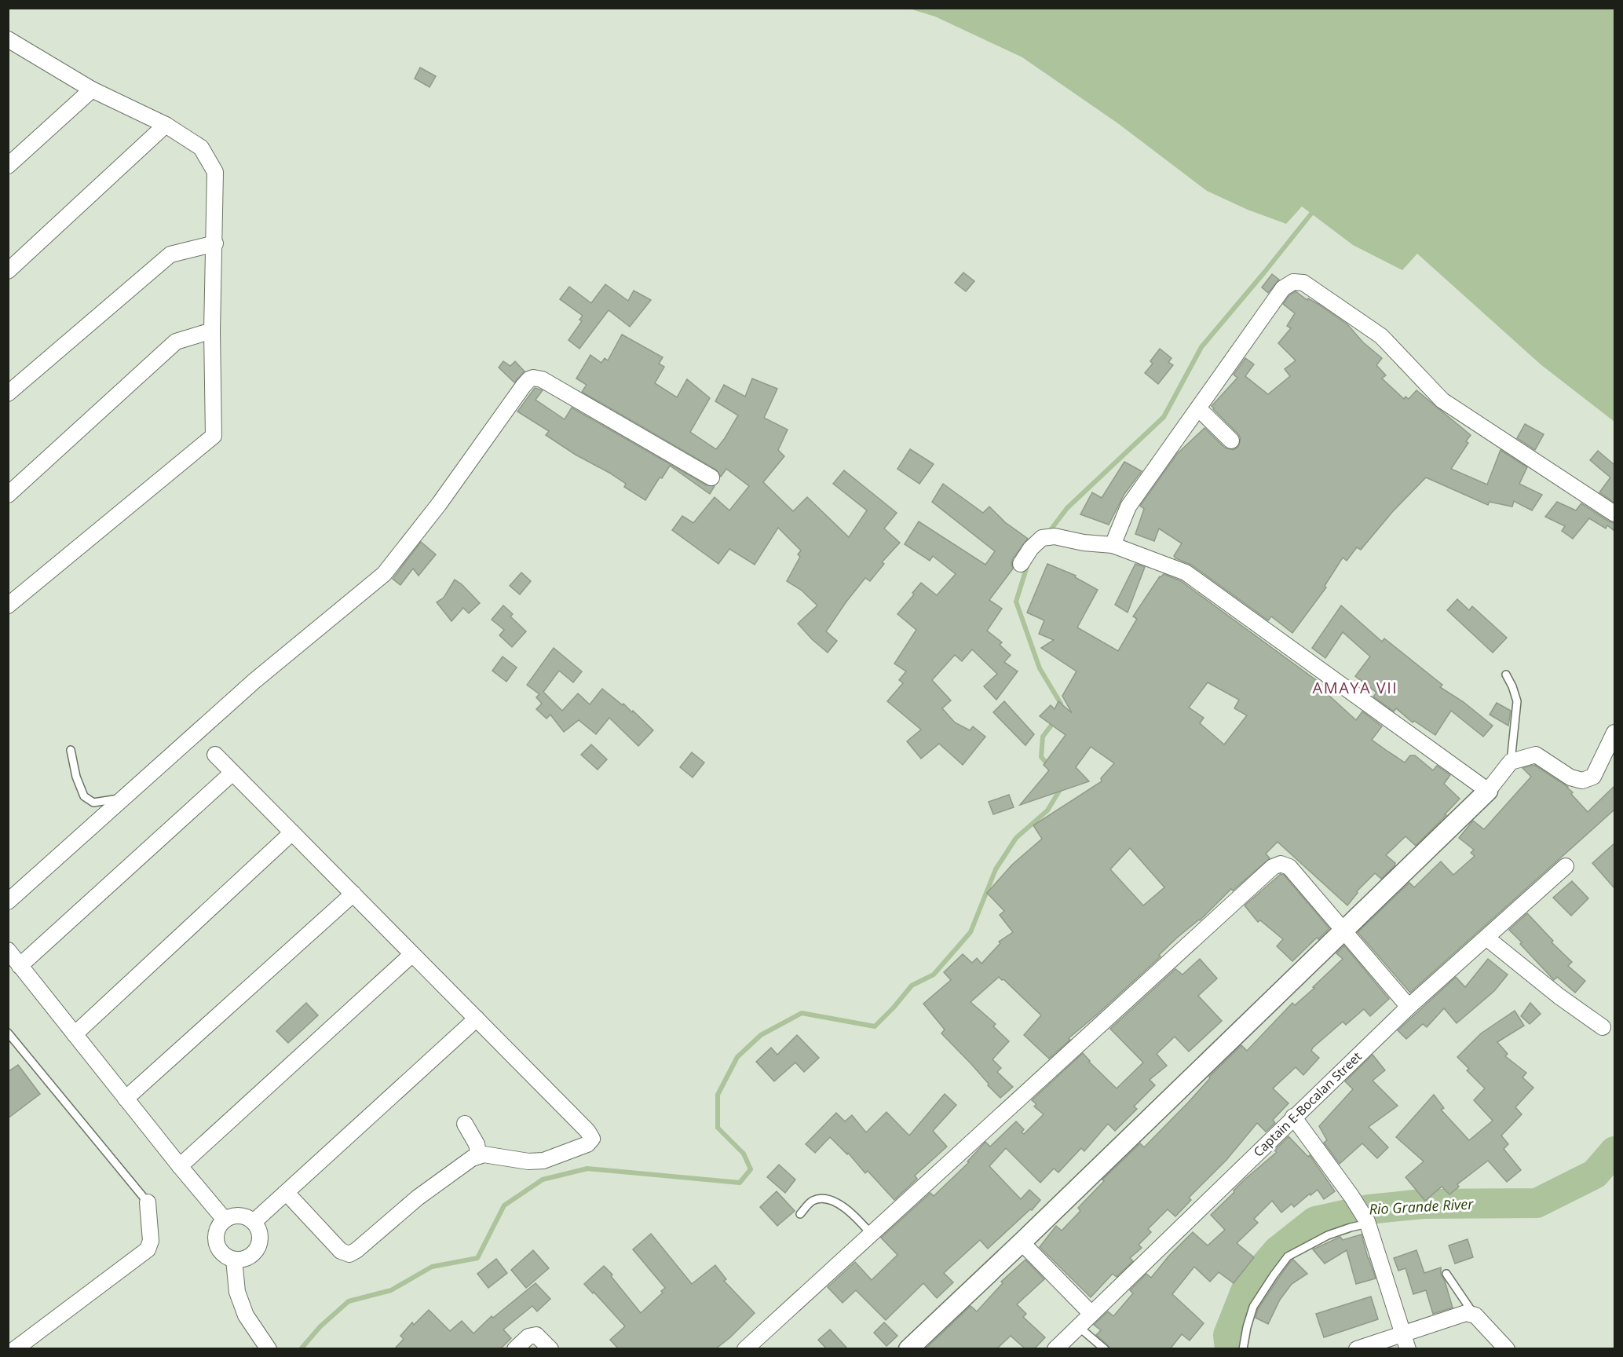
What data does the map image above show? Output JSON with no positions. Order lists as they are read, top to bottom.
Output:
{
  "streets": {
    "street": ["Captain E-Bocalan Street"]
  },
  "districts": ["AMAYA VII"],
  "water": ["Rio Grande River"]
}
